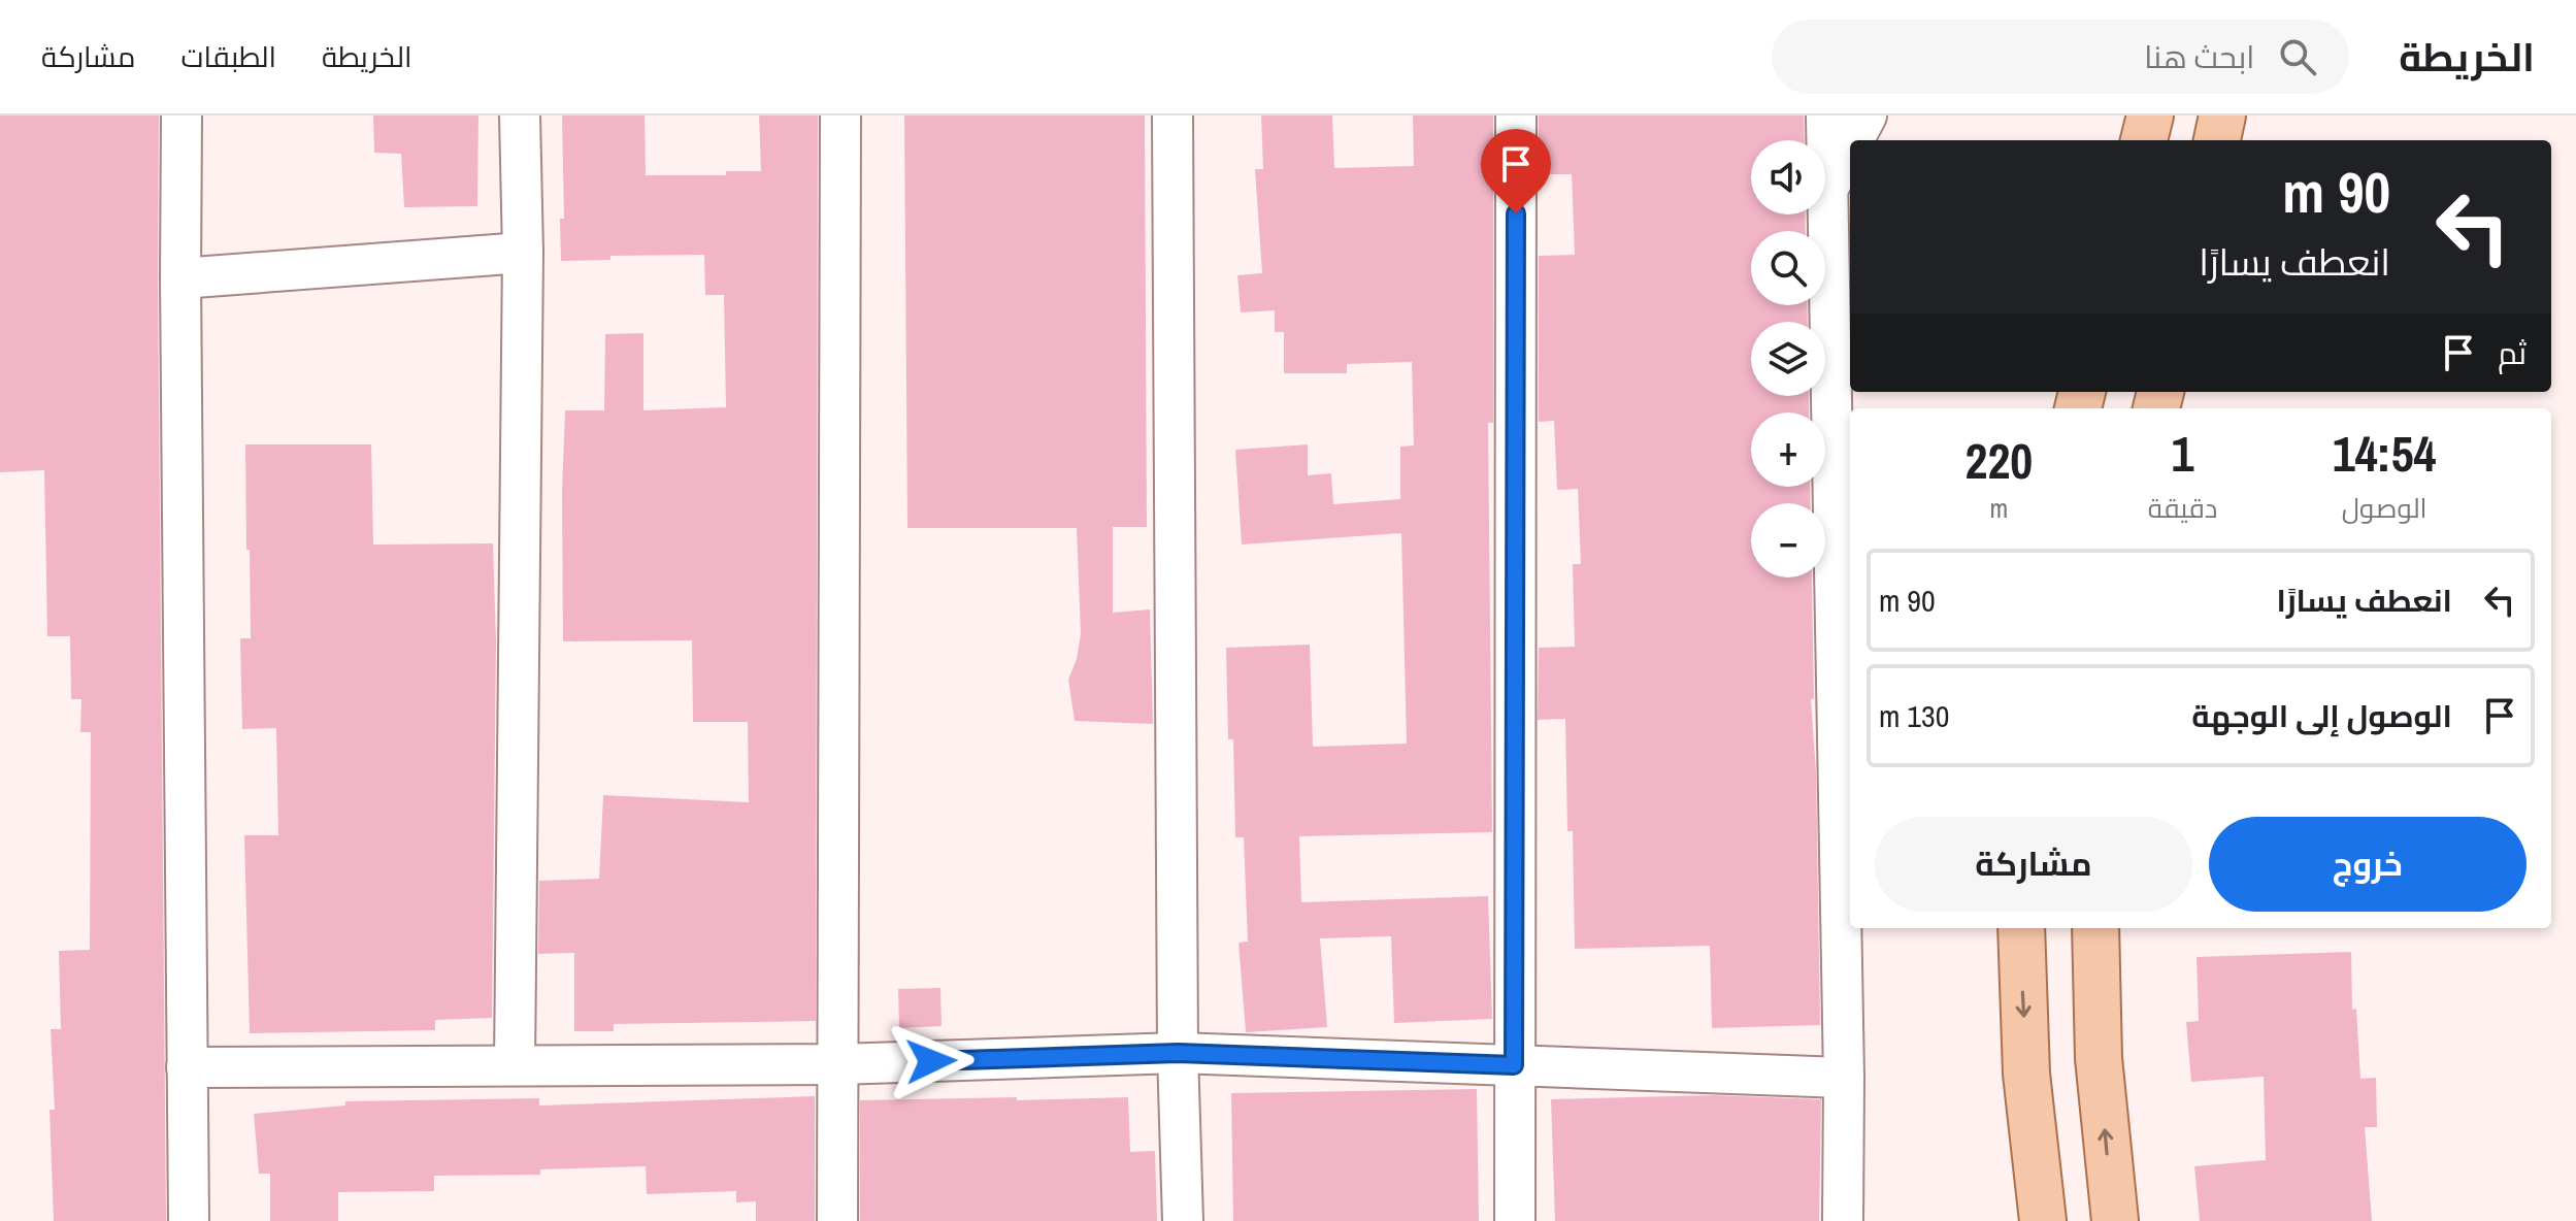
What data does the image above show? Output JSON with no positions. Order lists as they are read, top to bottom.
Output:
{
  "page": {
    "header": "الخريطة",
    "search": "ابحث هنا",
    "nav": ["الخريطة", "الطبقات", "مشاركة"],
    "map_buttons": ["+", "−"],
    "turn": ["90 m", "انعطف يسارًا"],
    "then": "ثم",
    "eta": [
      "14:54",
      "الوصول",
      "1",
      "دقيقة",
      "220",
      "m"
    ],
    "list": [
      {
        "name": "انعطف يسارًا",
        "value": "90 m"
      },
      {
        "name": "الوصول إلى الوجهة",
        "value": "130 m"
      }
    ],
    "buttons": ["خروج", "مشاركة"]
  }
}
